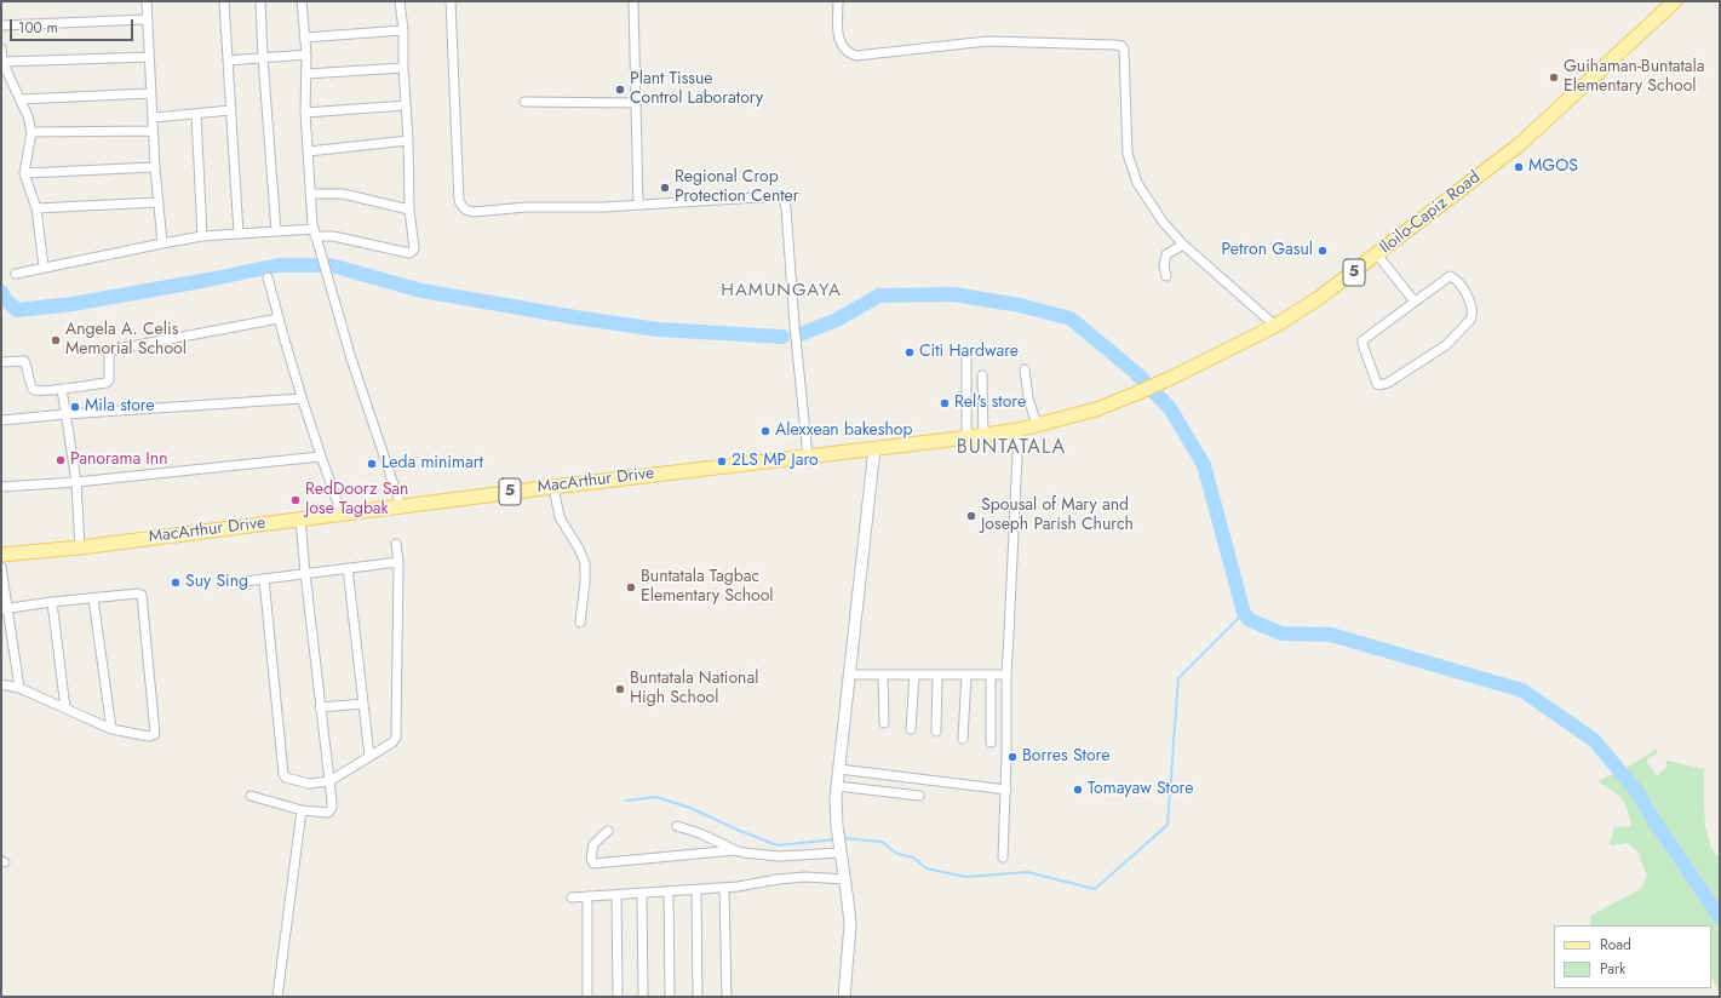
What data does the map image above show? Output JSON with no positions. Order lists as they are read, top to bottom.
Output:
{
  "streets": {
    "main road": ["Iloilo-Capiz Road", "5", "MacArthur Drive"]
  },
  "crossings": [
    ["Iloilo-Capiz Road", "MacArthur Drive"]
  ],
  "districts": ["HAMUNGAYA", "BUNTATALA"],
  "places": [
    "Guihaman-Buntatala Elementary School",
    "Plant Tissue Control Laboratory",
    "MGOS",
    "Regional Crop Protection Center",
    "Petron Gasul",
    "Angela A. Celis Memorial School",
    "Citi Hardware",
    "Rel's store",
    "Mila store",
    "Alexxean bakeshop",
    "Panorama Inn",
    "2LS MP Jaro",
    "Leda minimart",
    "RedDoorz San Jose Tagbak",
    "Spousal of Mary and Joseph Parish Church",
    "Suy Sing",
    "Buntatala Tagbac Elementary School",
    "Buntatala National High School",
    "Borres Store",
    "Tomayaw Store"
  ],
  "legend": ["Road", "Park"],
  "scale_bar": "100 m"
}
